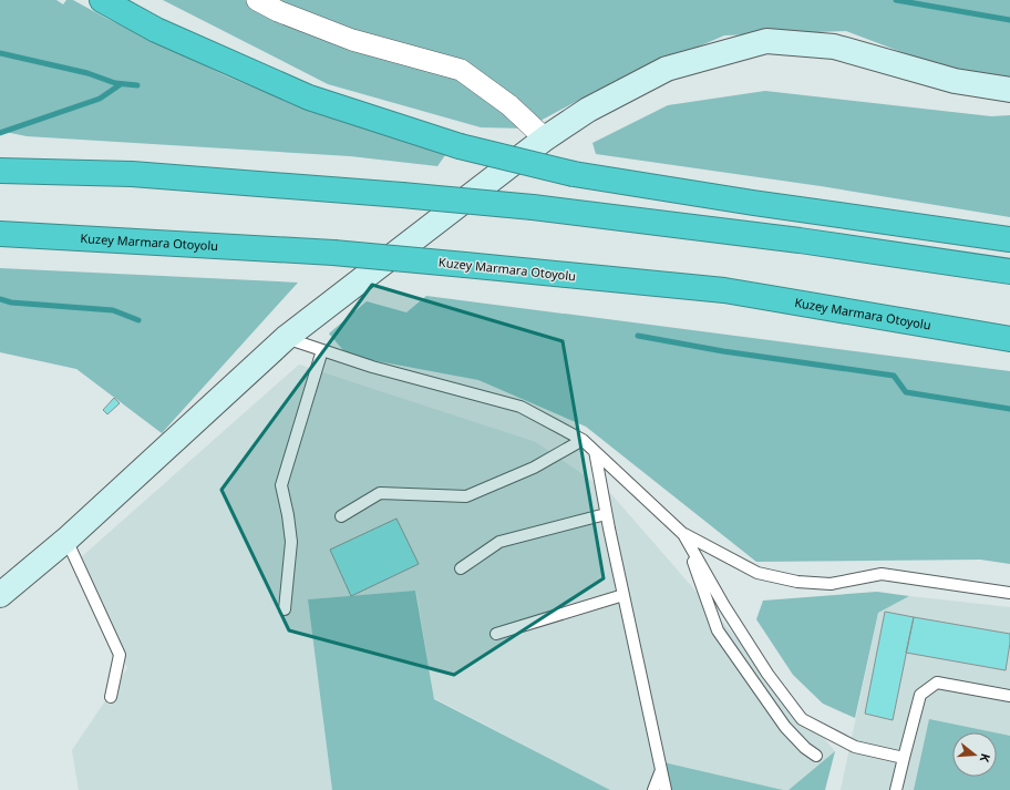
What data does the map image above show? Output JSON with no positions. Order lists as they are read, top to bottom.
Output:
{
  "streets": {
    "highway": ["Kuzey Marmara Otoyolu"]
  },
  "north": "right"
}
